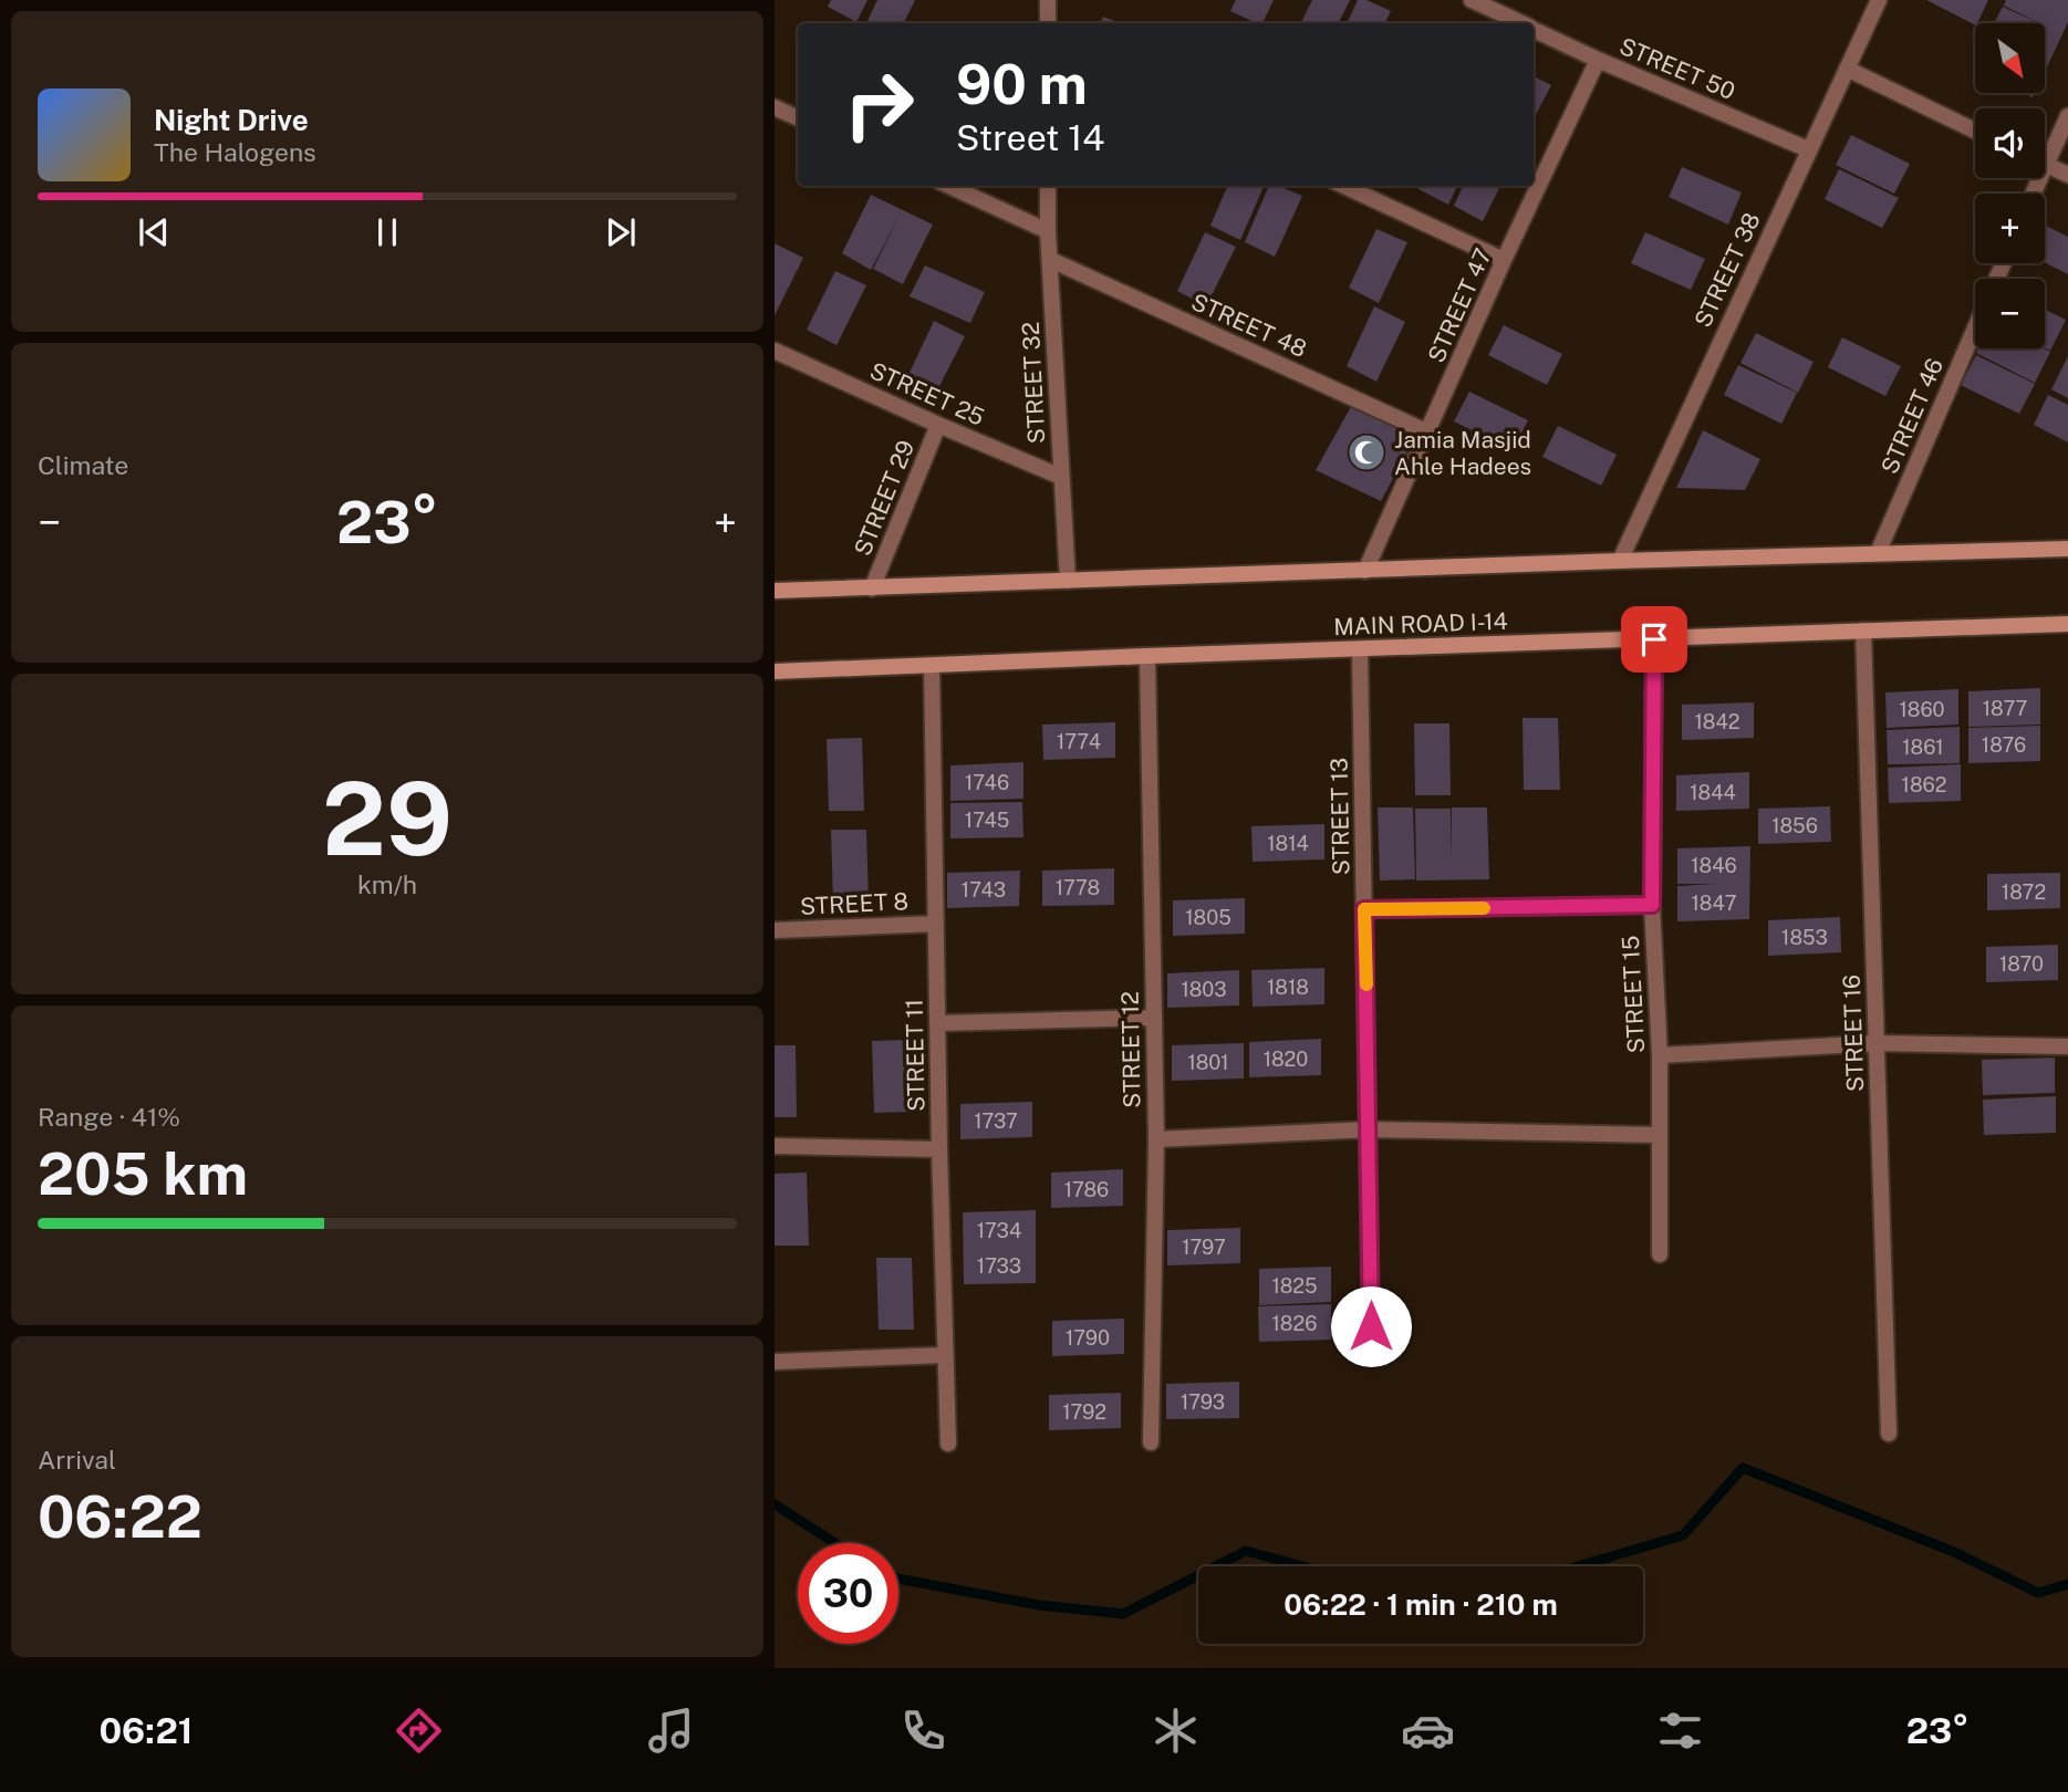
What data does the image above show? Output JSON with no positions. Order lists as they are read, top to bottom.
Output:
{
  "streets": {
    "main road": ["MAIN ROAD I-14"],
    "street": [
      "STREET 50",
      "STREET 38",
      "STREET 47",
      "STREET 48",
      "STREET 32",
      "STREET 25",
      "STREET 46",
      "STREET 29",
      "STREET 13",
      "STREET 8",
      "STREET 15",
      "STREET 16",
      "STREET 12",
      "STREET 11"
    ]
  },
  "crossings": [
    ["STREET 50", "STREET 38"],
    ["STREET 50", "STREET 47"],
    ["STREET 47", "STREET 48"],
    ["STREET 48", "STREET 32"],
    ["STREET 32", "STREET 25"],
    ["STREET 25", "STREET 29"],
    ["MAIN ROAD I-14", "STREET 13"],
    ["MAIN ROAD I-14", "STREET 15"],
    ["MAIN ROAD I-14", "STREET 16"],
    ["MAIN ROAD I-14", "STREET 12"],
    ["MAIN ROAD I-14", "STREET 11"],
    ["STREET 8", "STREET 11"]
  ],
  "places": {
    "mosque": ["Jamia Masjid Ahle Hadees"]
  },
  "house_numbers": [
    "1877",
    "1860",
    "1842",
    "1774",
    "1876",
    "1861",
    "1746",
    "1862",
    "1844",
    "1745",
    "1856",
    "1814",
    "1846",
    "1778",
    "1743",
    "1872",
    "1847",
    "1805",
    "1853",
    "1870",
    "1818",
    "1803",
    "1820",
    "1801",
    "1737",
    "1786",
    "1734",
    "1797",
    "1733",
    "1825",
    "1826",
    "1790",
    "1793",
    "1792"
  ],
  "north": "bottom right",
  "page": {
    "map_buttons": ["+", "−"],
    "turn": ["90 m", "Street 14"],
    "song": ["Night Drive", "The Halogens"],
    "tile": [
      "Climate",
      ["29", "km/h"],
      ["Range · 41%", "205 km"],
      ["Arrival", "06:22"]
    ],
    "heat": ["−", "23°", "+"],
    "limit": "30",
    "trip": "06:22 · 1 min · 210 m",
    "tabs": ["06:21", "23°"]
  }
}
